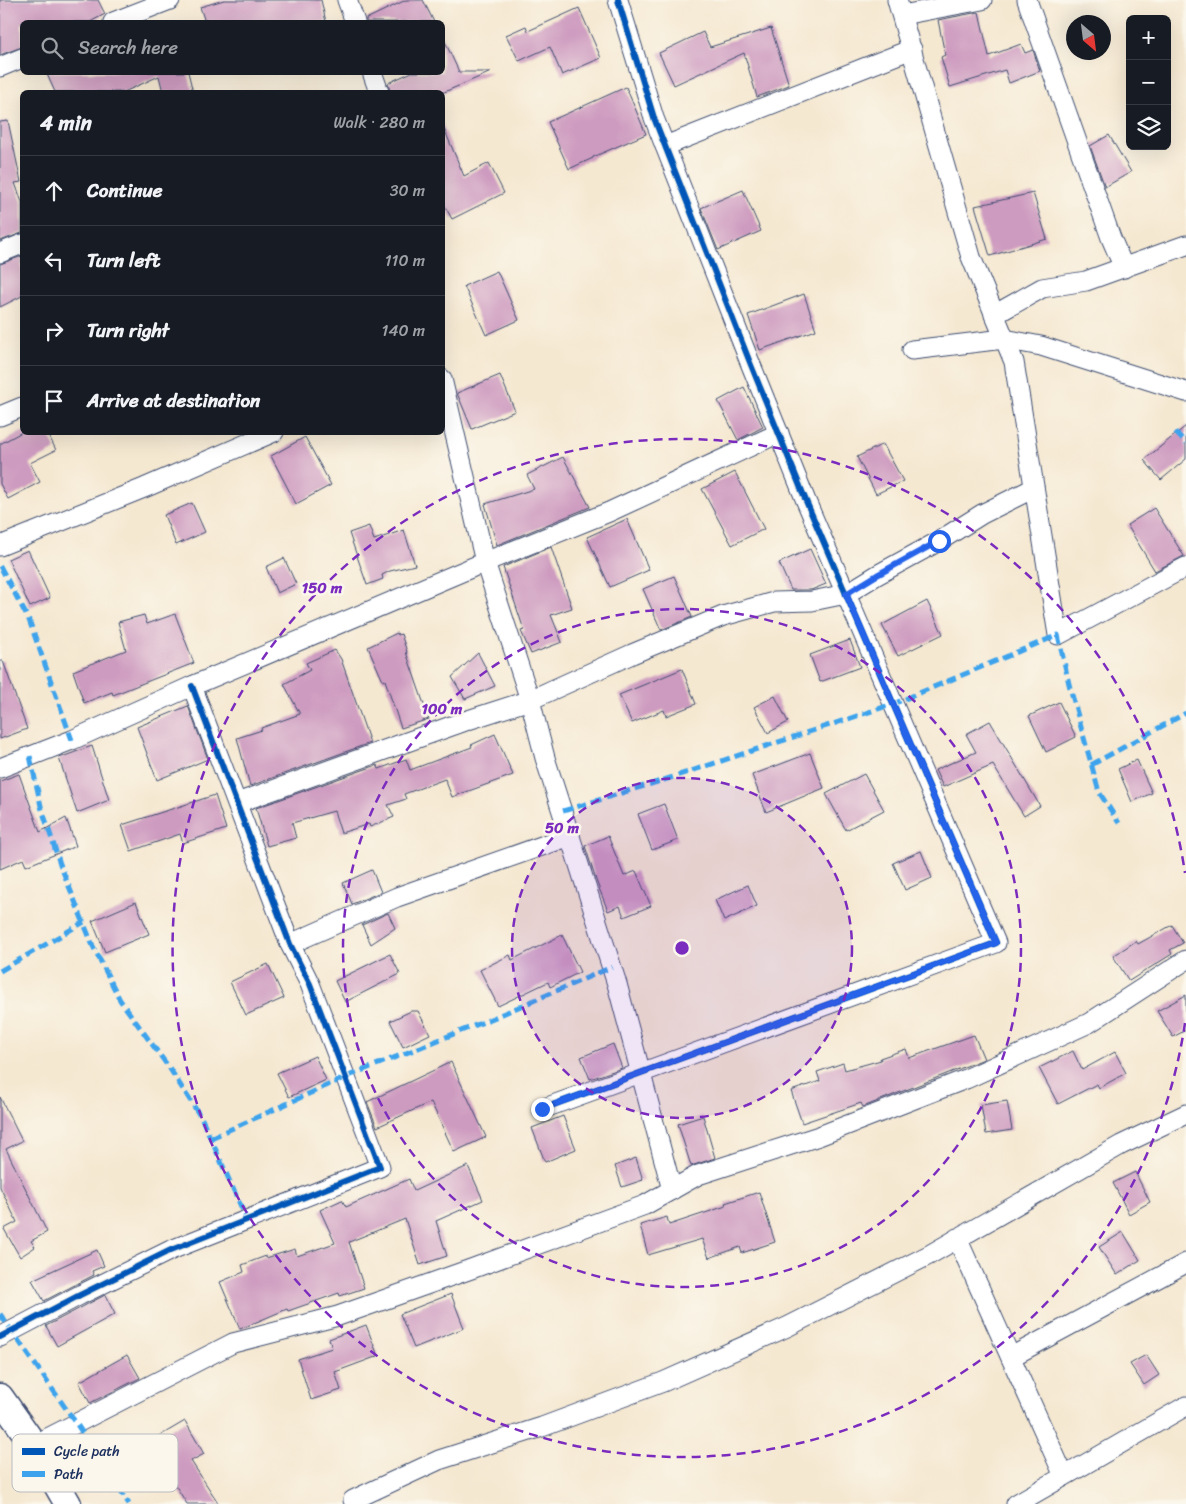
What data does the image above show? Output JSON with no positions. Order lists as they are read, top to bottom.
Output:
{
  "legend": ["Cycle path", "Path"],
  "north": "bottom right",
  "page": {
    "map_buttons": ["+", "−"],
    "search": "Search here",
    "heading": ["4 min", "Walk · 280 m"],
    "list": [
      ["Continue", "30 m"],
      ["Turn left", "110 m"],
      ["Turn right", "140 m"],
      "Arrive at destination"
    ]
  },
  "rings": ["150 m", "100 m", "50 m"]
}
